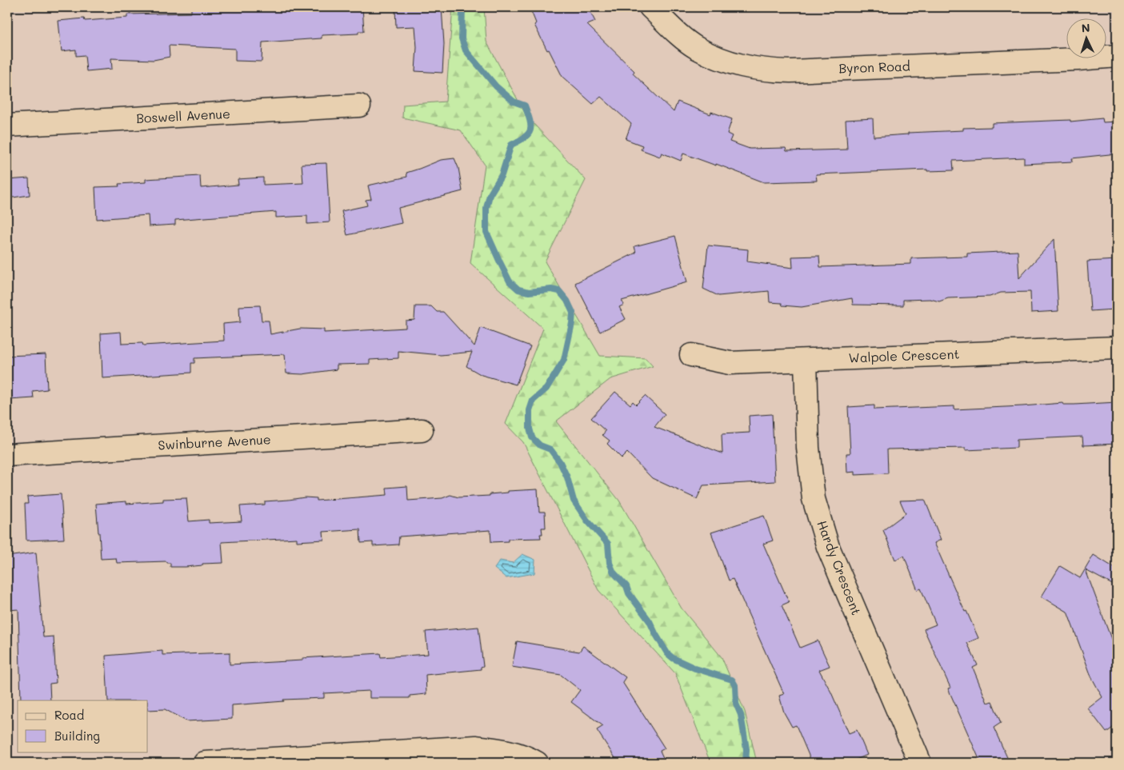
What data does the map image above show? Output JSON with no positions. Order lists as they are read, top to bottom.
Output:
{
  "streets": {
    "street": [
      "Byron Road",
      "Boswell Avenue",
      "Walpole Crescent",
      "Swinburne Avenue",
      "Hardy Crescent"
    ]
  },
  "crossings": [
    ["Walpole Crescent", "Hardy Crescent"]
  ],
  "legend": ["Road", "Building"],
  "north": "top"
}
